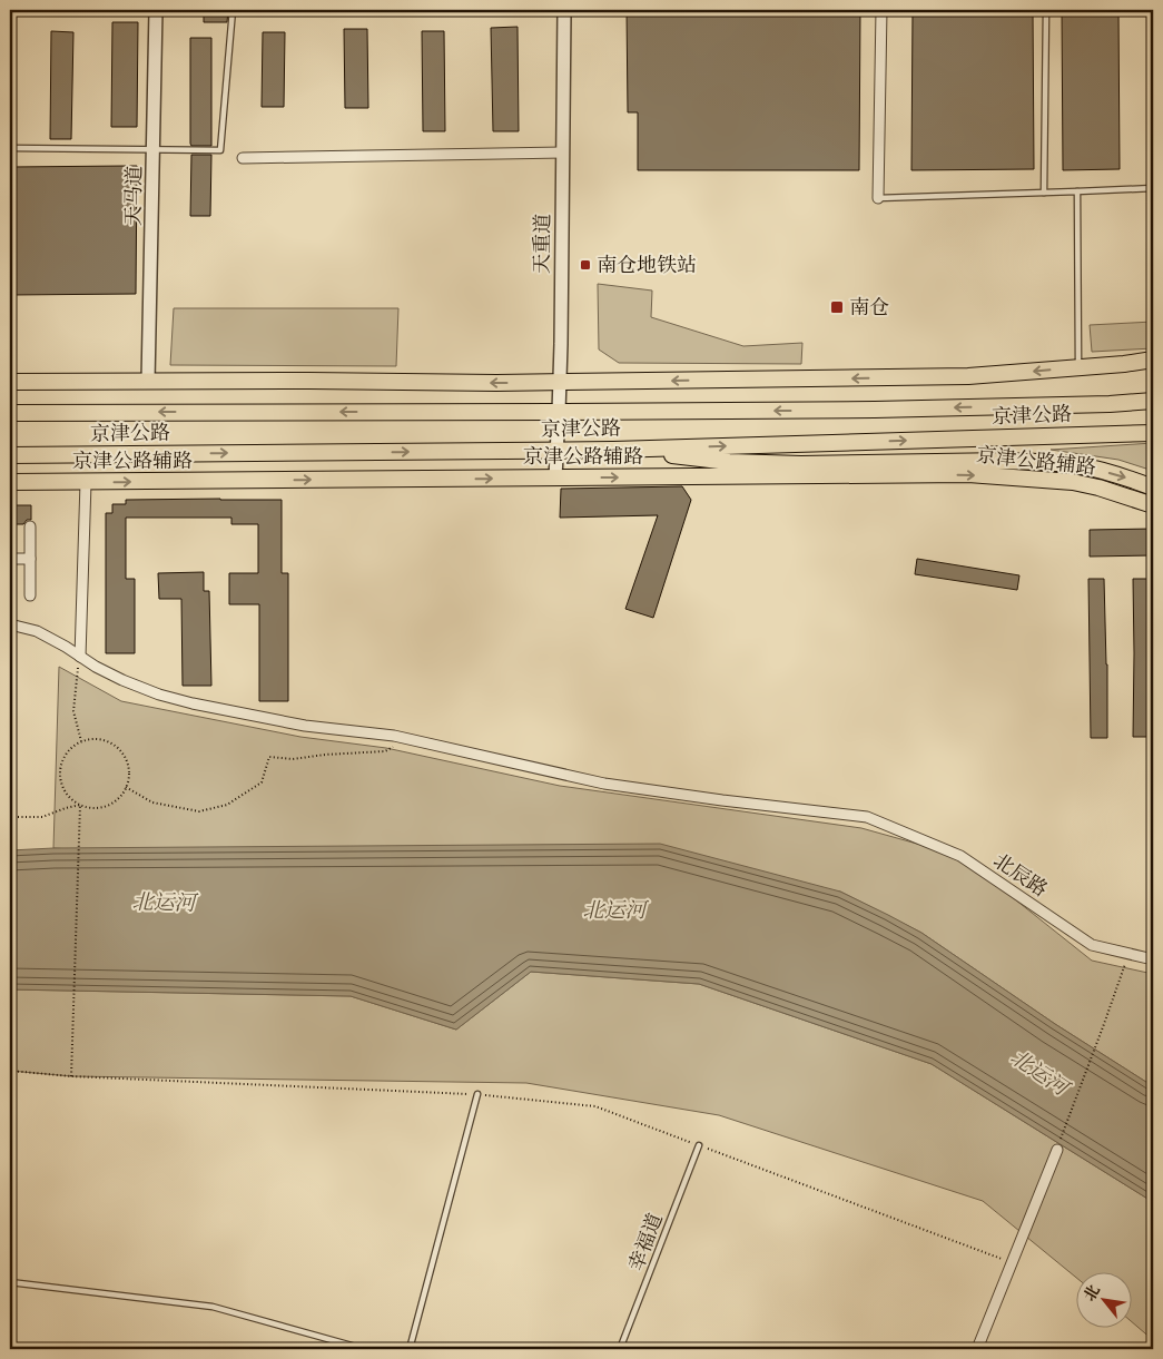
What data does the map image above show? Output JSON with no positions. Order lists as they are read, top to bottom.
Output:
{
  "streets": {
    "main road": ["京津公路", "京津公路辅路"],
    "street": ["天马道", "天重道", "北辰路"],
    "lane": ["幸福道"]
  },
  "crossings": [
    ["天重道", "京津公路"],
    ["天重道", "京津公路辅路"]
  ],
  "water": ["北运河"],
  "places": {
    "transit": ["南仓地铁站", "南仓"]
  },
  "north": "top left"
}
